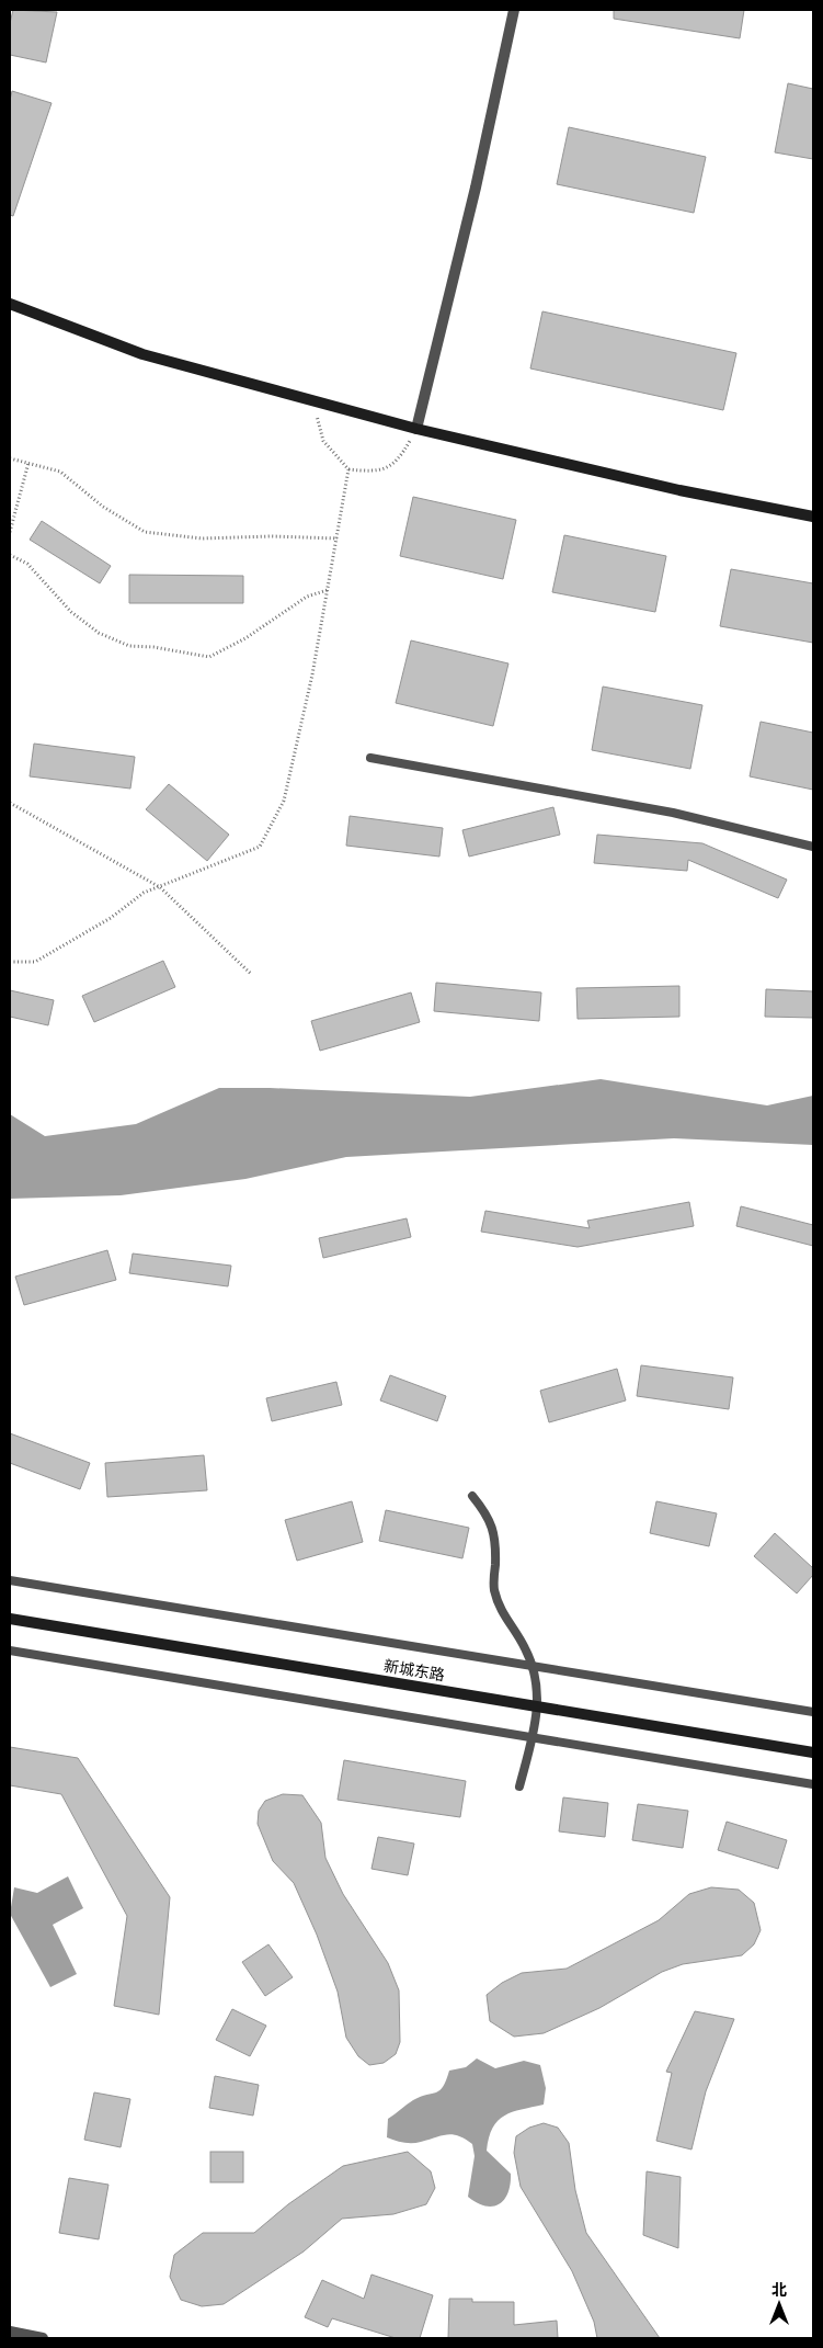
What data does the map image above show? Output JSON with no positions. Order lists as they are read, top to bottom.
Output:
{
  "streets": {
    "street": ["新城东路"]
  },
  "north": "top"
}
